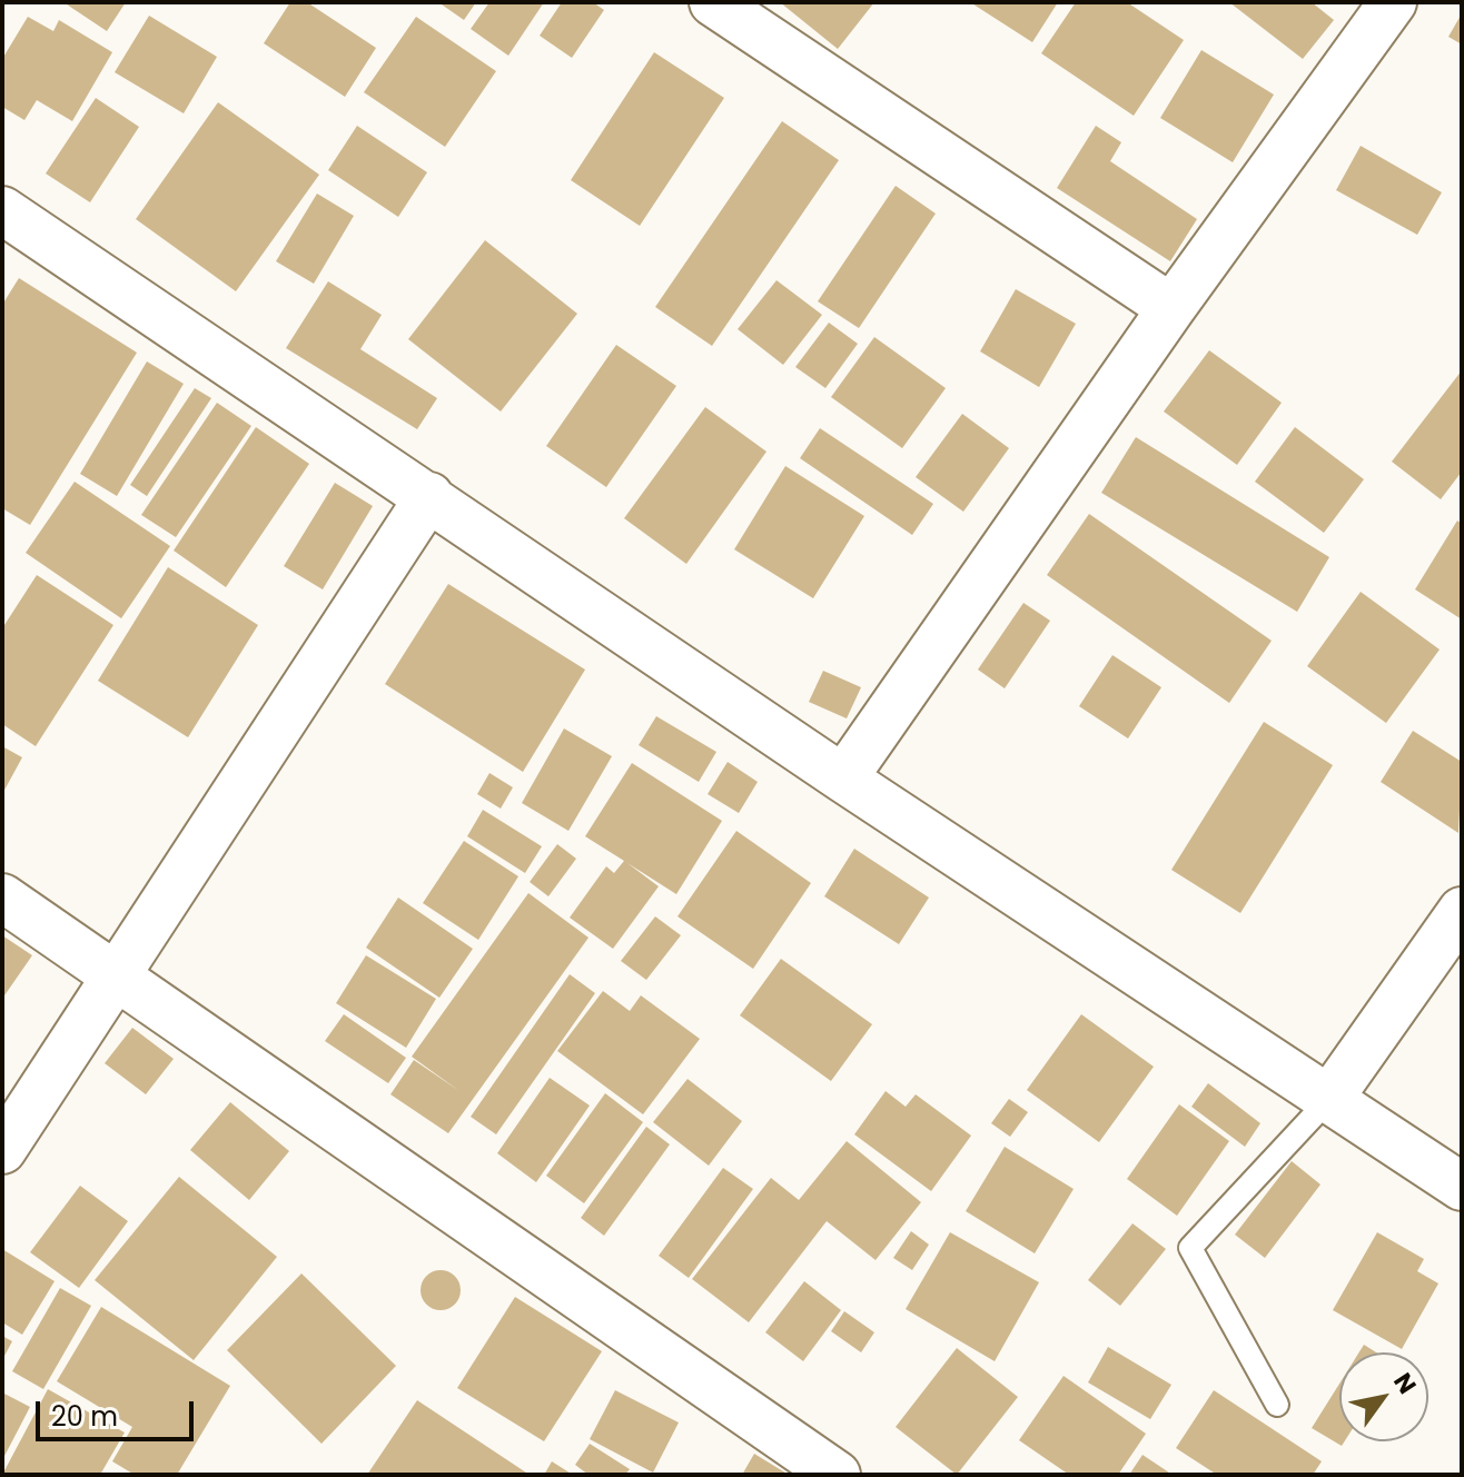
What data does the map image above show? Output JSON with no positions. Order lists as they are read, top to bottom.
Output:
{
  "scale_bar": "20 m",
  "north": "top right"
}
